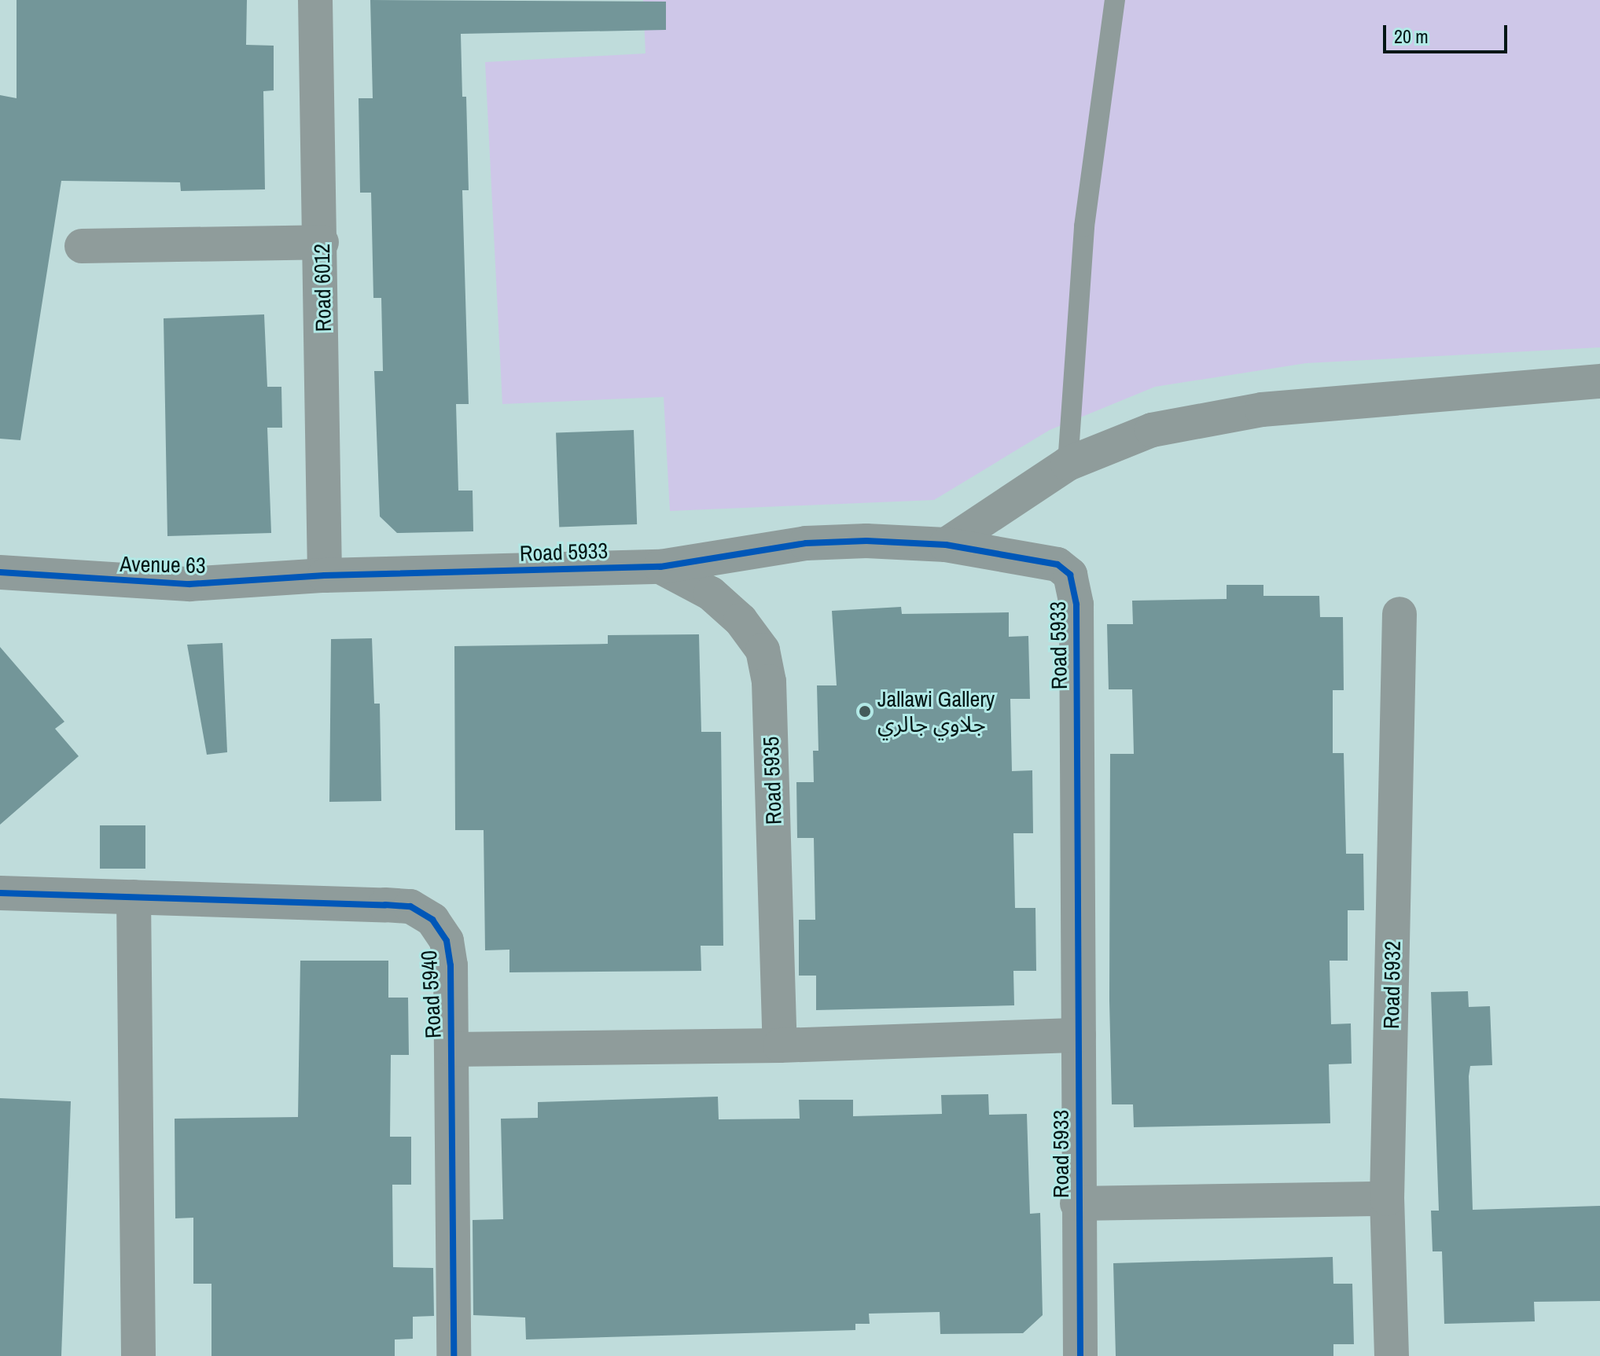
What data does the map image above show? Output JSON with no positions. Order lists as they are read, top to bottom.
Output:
{
  "streets": {
    "street": [
      "Road 6012",
      "Road 5933",
      "Avenue 63",
      "Road 5935",
      "Road 5932",
      "Road 5940"
    ]
  },
  "crossings": [
    ["Road 6012", "Road 5933"],
    ["Road 6012", "Avenue 63"],
    ["Road 5933", "Avenue 63"],
    ["Road 5933", "Road 5935"]
  ],
  "places": ["Jallawi Gallery جلاوي جالري"],
  "scale_bar": "20 m"
}
